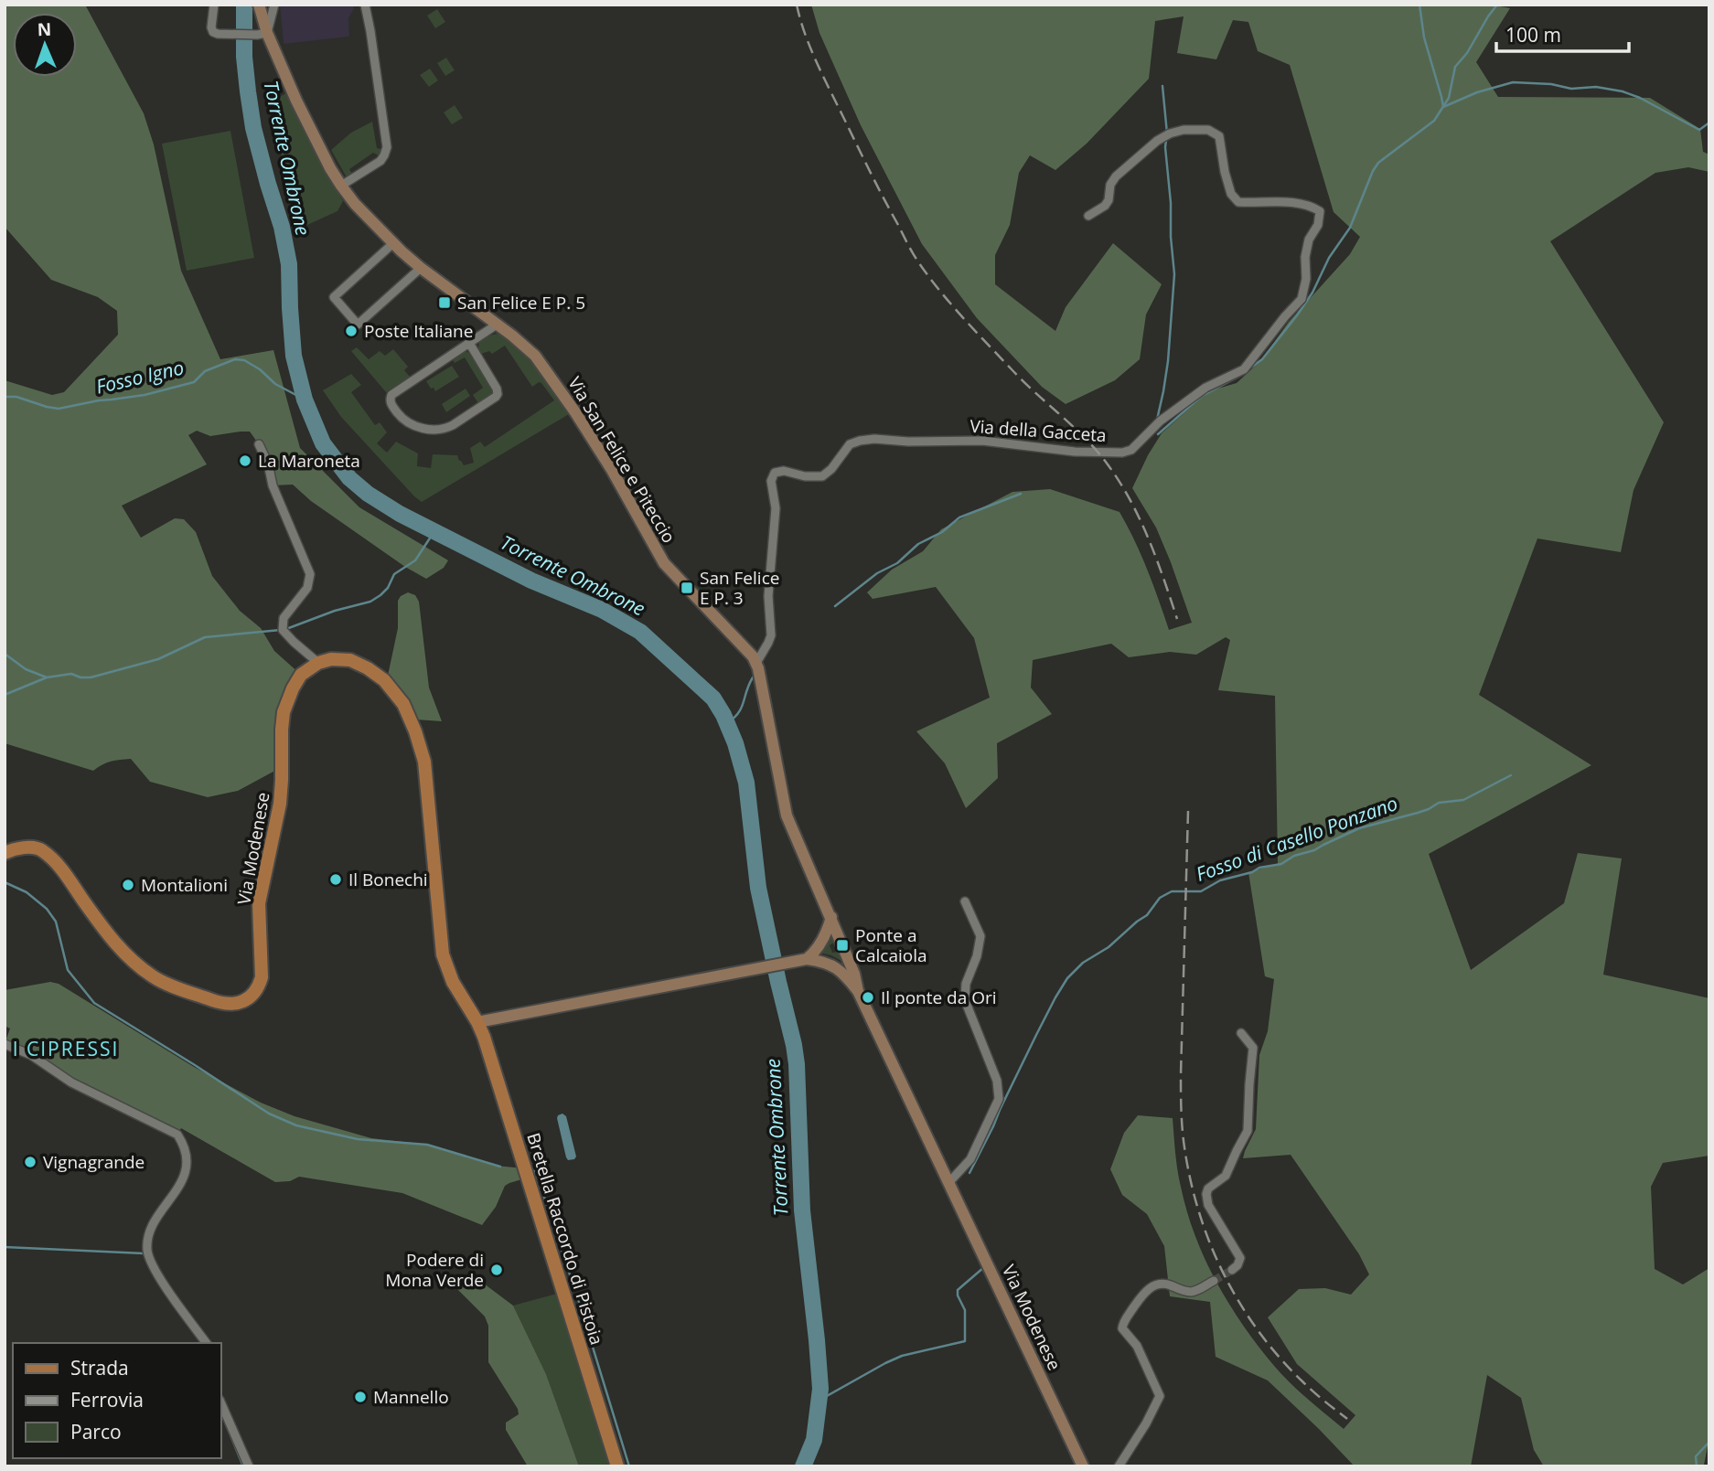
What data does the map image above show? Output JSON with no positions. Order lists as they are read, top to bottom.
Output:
{
  "streets": {
    "main road": ["Via Modenese", "Bretella Raccordo di Pistoia"],
    "street": ["Via della Gacceta", "Via San Felice e Piteccio"]
  },
  "crossings": [
    ["Via della Gacceta", "Via San Felice e Piteccio"],
    ["Via San Felice e Piteccio", "Via Modenese"]
  ],
  "districts": ["I CIPRESSI"],
  "water": ["Torrente Ombrone", "Fosso Igno", "Fosso di Casello Ponzano"],
  "places": {
    "transit": ["San Felice E P. 5", "San Felice E P. 3", "Ponte a Calcaiola"],
    "other": [
      "Poste Italiane",
      "La Maroneta",
      "Il Bonechi",
      "Montalioni",
      "Il ponte da Ori",
      "Vignagrande",
      "Podere di Mona Verde",
      "Mannello"
    ]
  },
  "legend": ["Strada", "Ferrovia", "Parco"],
  "scale_bar": "100 m",
  "north": "top"
}
